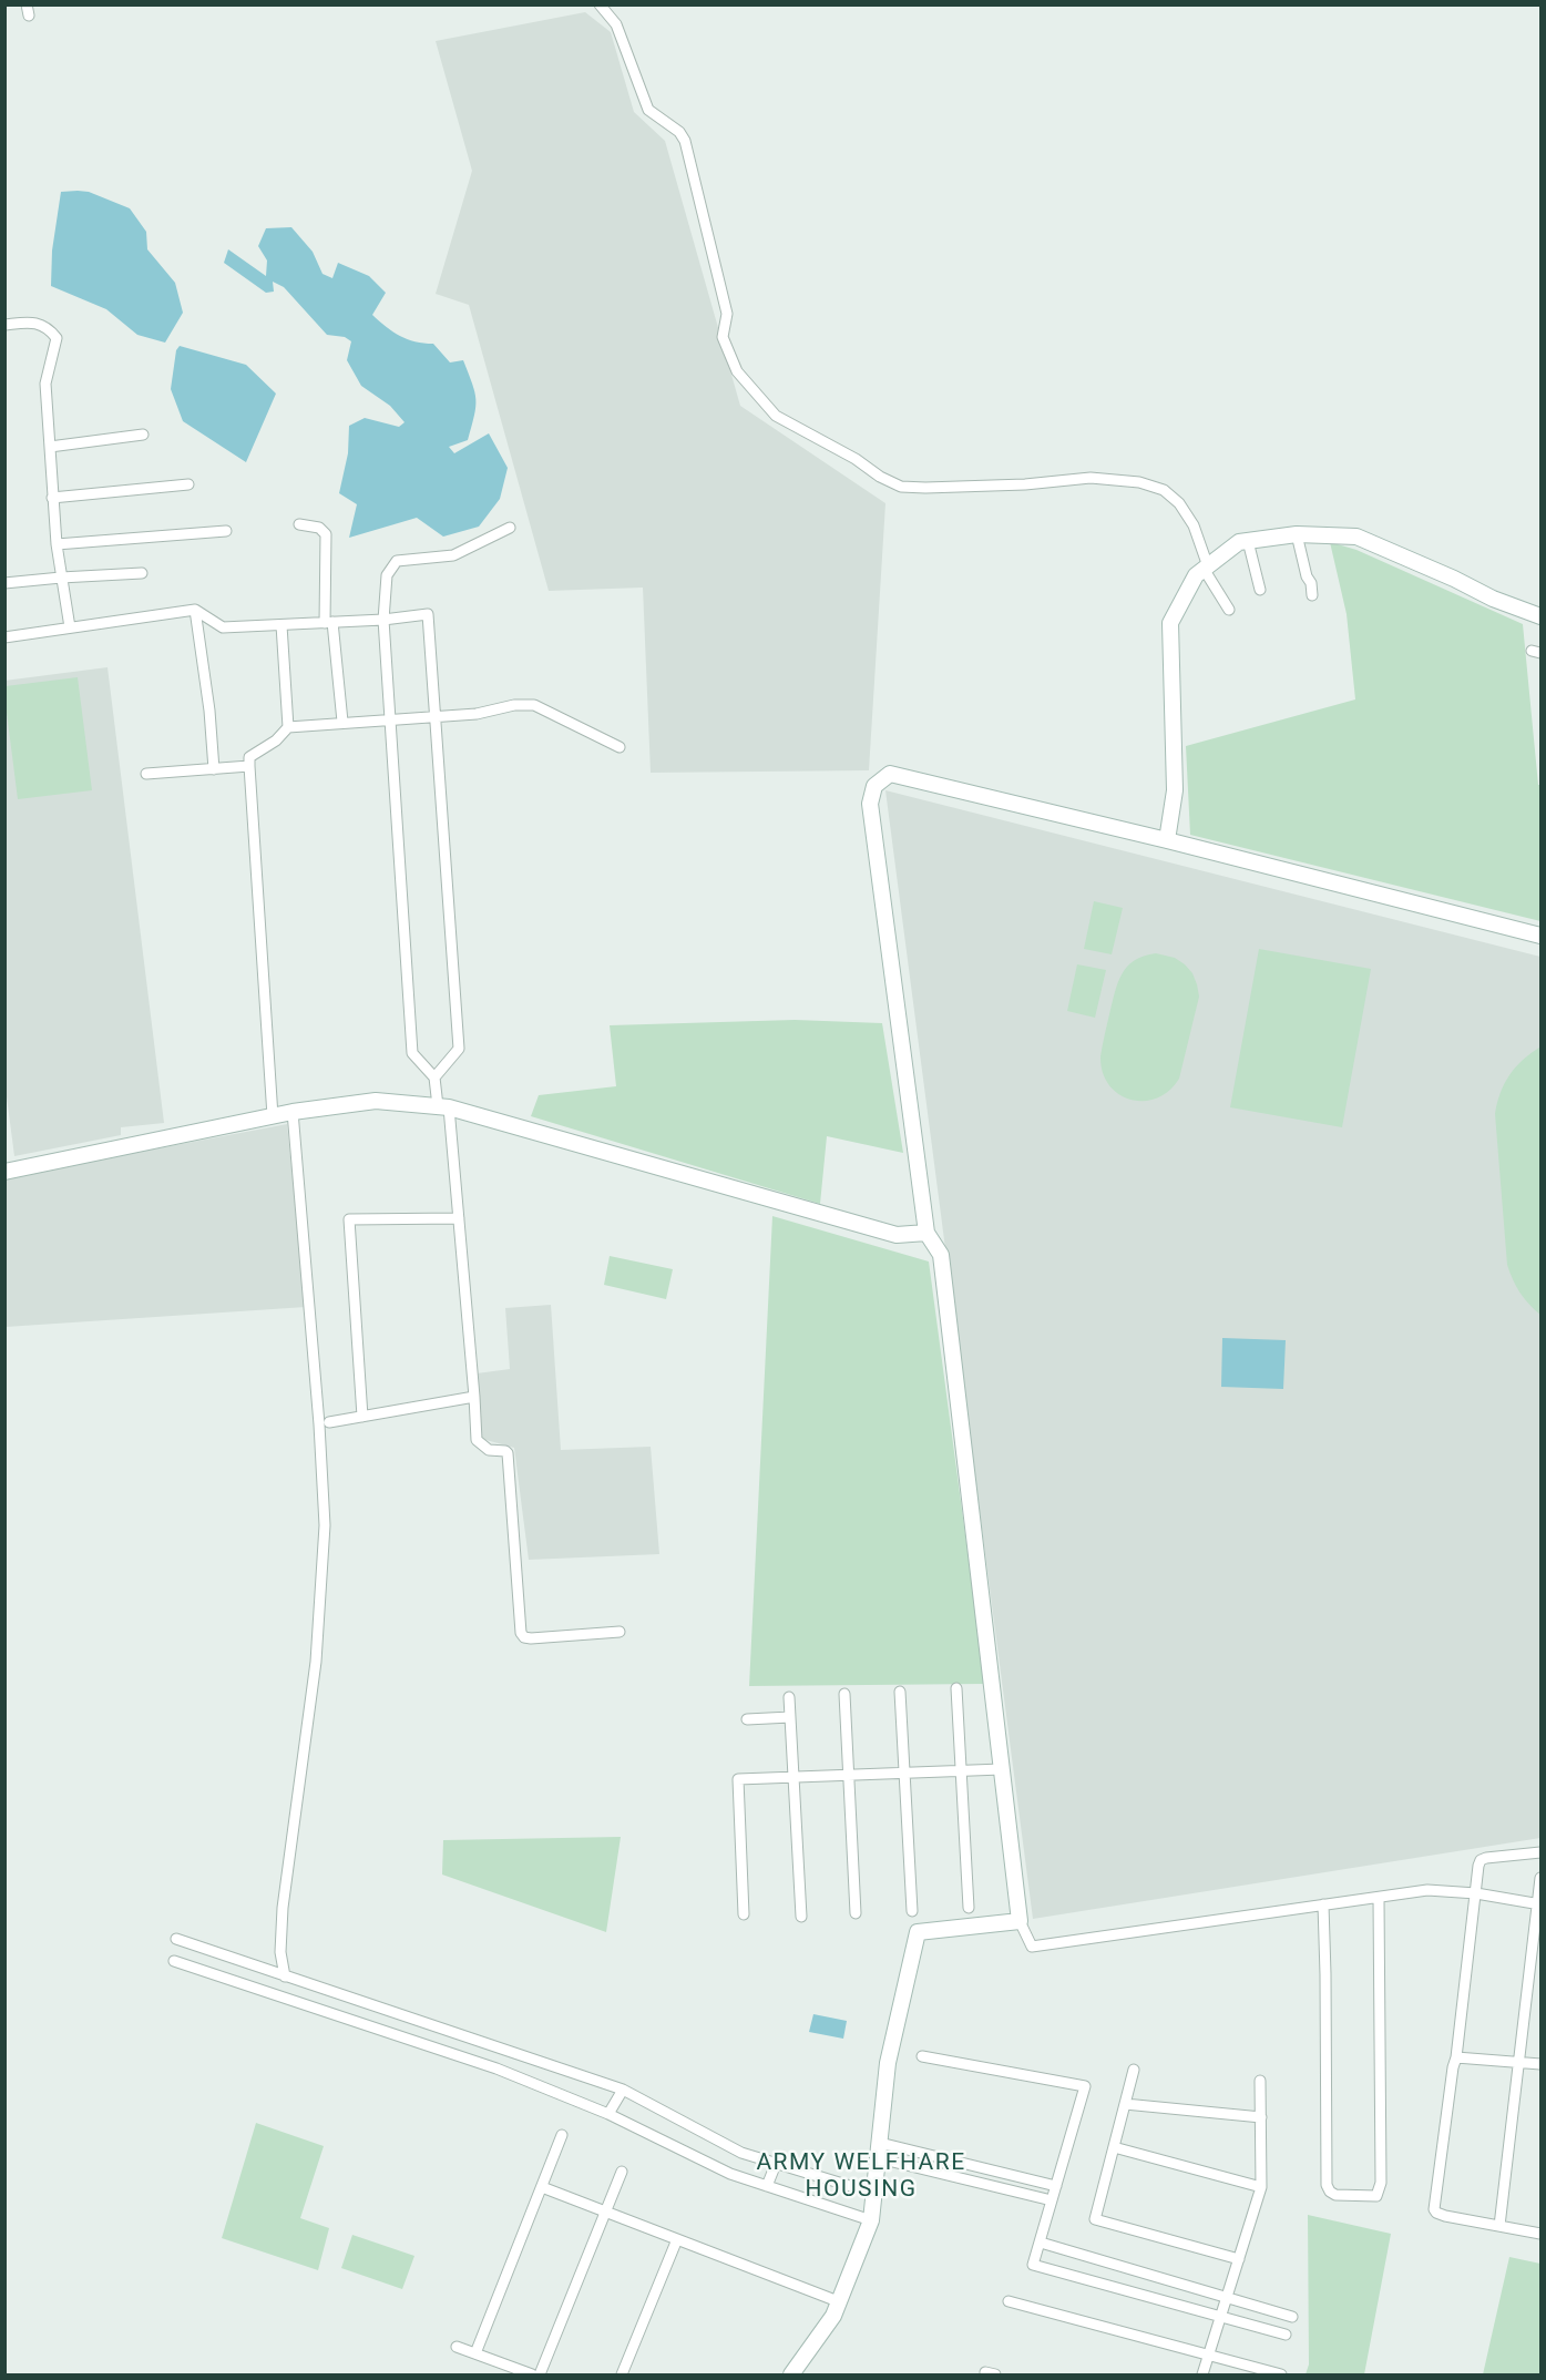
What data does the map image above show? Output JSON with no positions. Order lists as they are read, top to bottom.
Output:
{
  "districts": ["ARMY WELFHARE HOUSING"]
}
